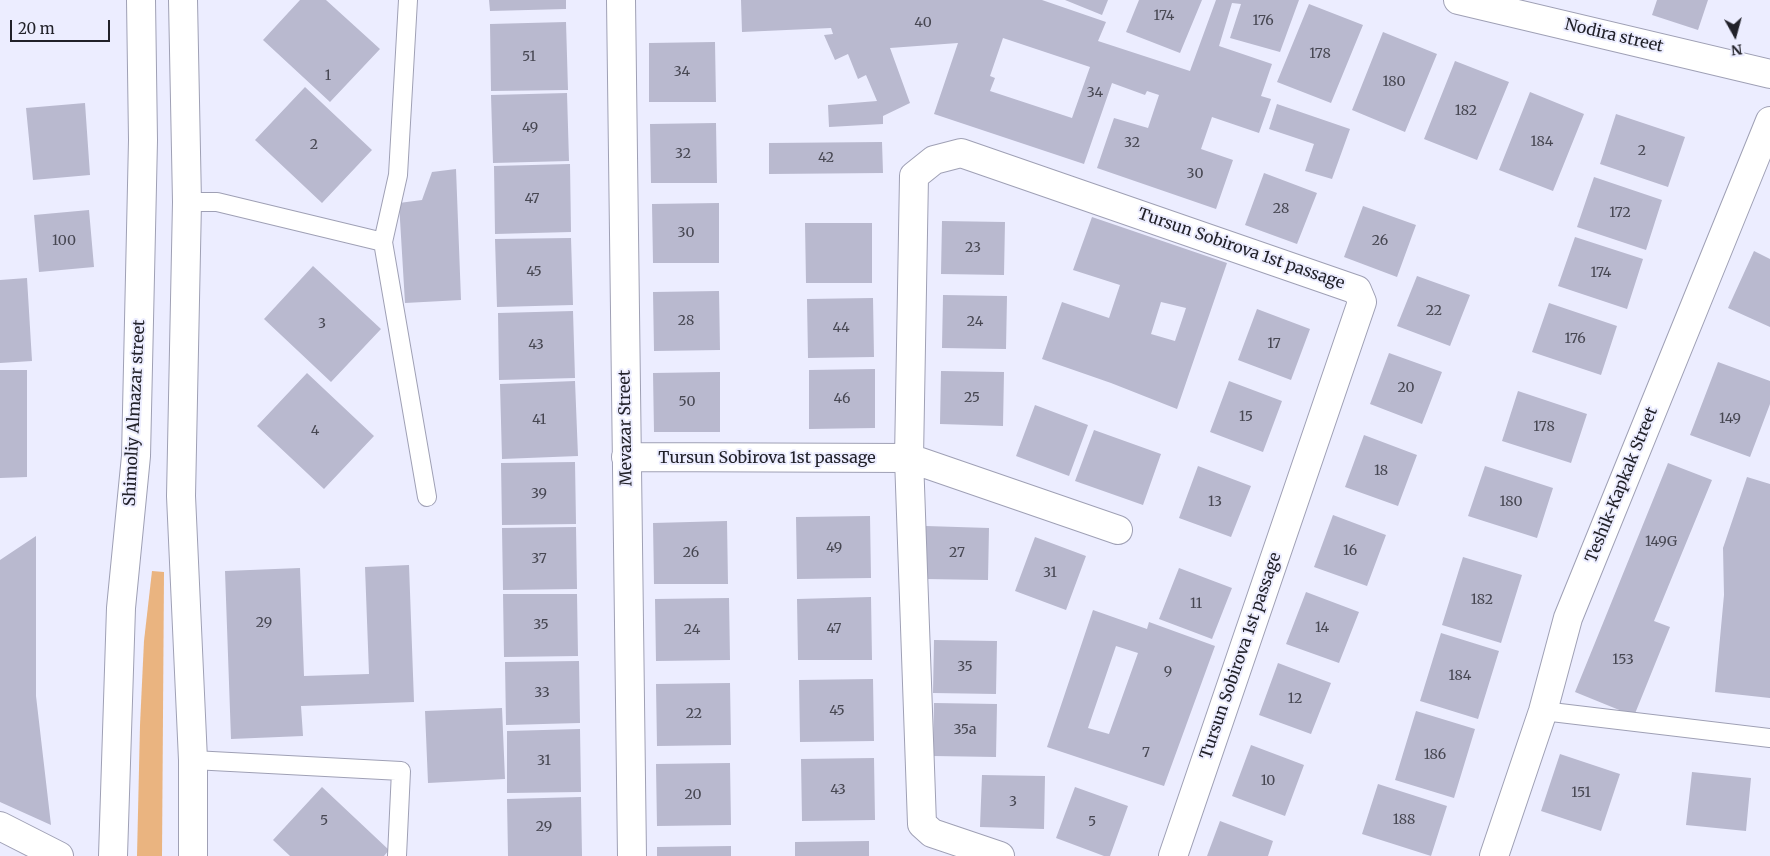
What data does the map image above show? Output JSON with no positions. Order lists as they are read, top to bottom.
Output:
{
  "streets": {
    "street": [
      "Nodira street",
      "Tursun Sobirova 1st passage",
      "Shimoliy Almazar street",
      "Mevazar Street",
      "Teshik-Kapkak Street"
    ]
  },
  "crossings": [
    ["Tursun Sobirova 1st passage", "Mevazar Street"]
  ],
  "house_numbers": [
    "174",
    "176",
    "40",
    "178",
    "51",
    "34",
    "1",
    "180",
    "34",
    "182",
    "49",
    "184",
    "32",
    "2",
    "2",
    "32",
    "42",
    "30",
    "47",
    "28",
    "172",
    "30",
    "100",
    "26",
    "23",
    "45",
    "174",
    "22",
    "28",
    "24",
    "3",
    "44",
    "176",
    "17",
    "43",
    "20",
    "25",
    "46",
    "50",
    "15",
    "149",
    "41",
    "178",
    "4",
    "18",
    "39",
    "13",
    "180",
    "149G",
    "49",
    "16",
    "26",
    "27",
    "37",
    "31",
    "182",
    "11",
    "29",
    "35",
    "14",
    "47",
    "24",
    "153",
    "35",
    "9",
    "184",
    "33",
    "12",
    "45",
    "22",
    "35а",
    "7",
    "186",
    "31",
    "10",
    "43",
    "151",
    "20",
    "3",
    "188",
    "5",
    "5",
    "29"
  ],
  "scale_bar": "20 m",
  "north": "bottom"
}
